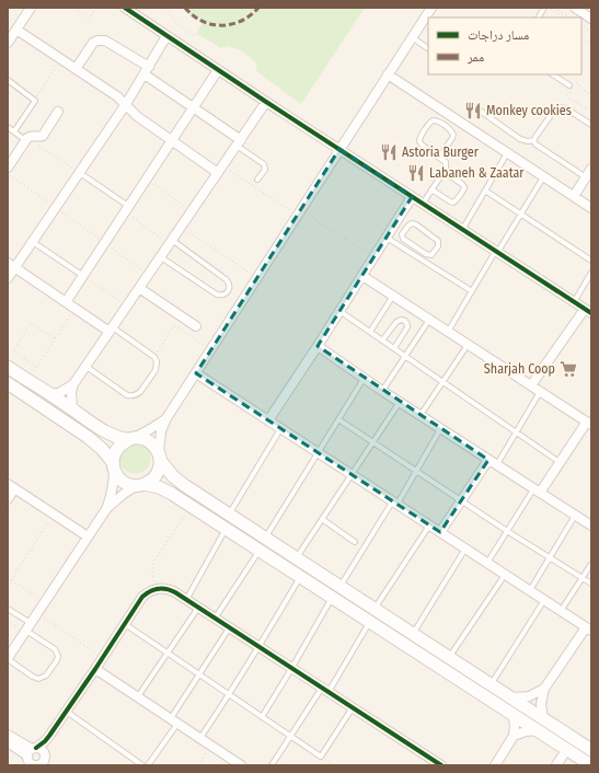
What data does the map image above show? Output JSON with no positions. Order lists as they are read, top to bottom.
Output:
{
  "places": {
    "restaurant": ["Monkey cookies", "Astoria Burger", "Labaneh & Zaatar"],
    "supermarket": ["Sharjah Coop"]
  },
  "legend": ["مسار دراجات", "ممر"]
}
